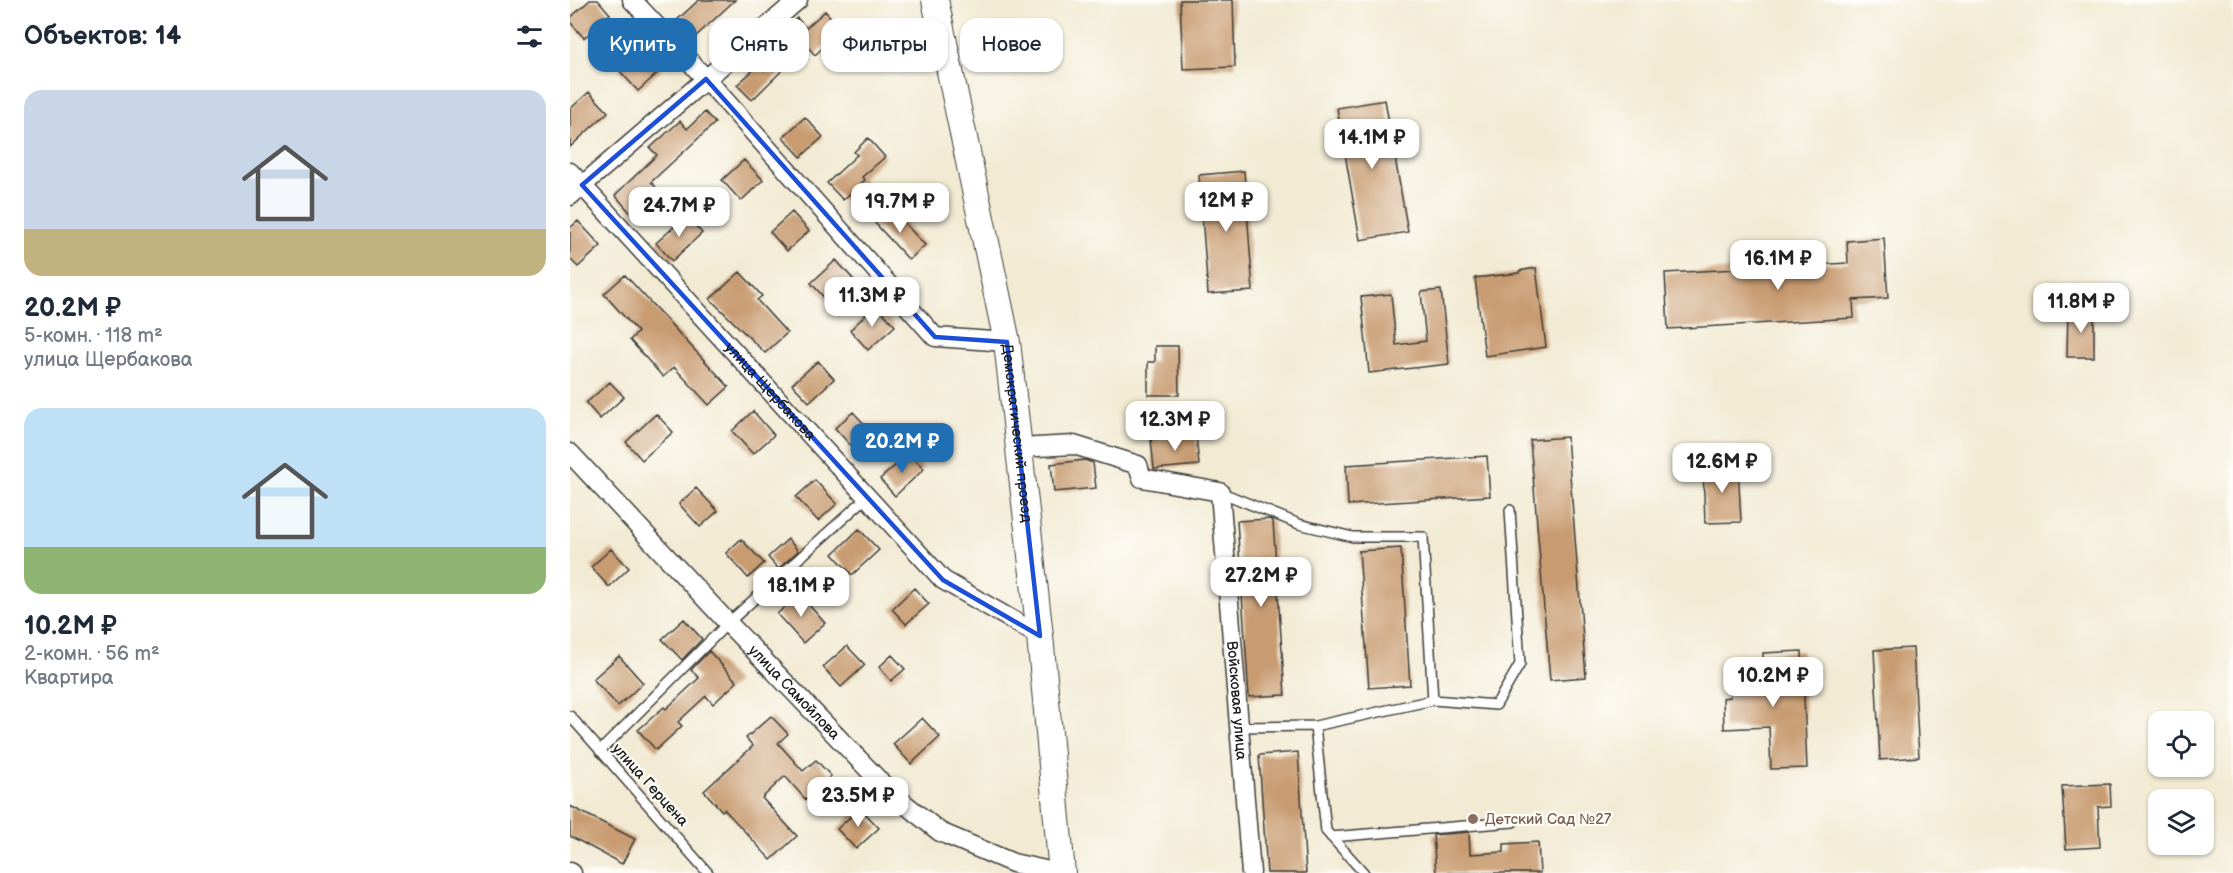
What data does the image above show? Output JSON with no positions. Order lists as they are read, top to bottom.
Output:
{
  "streets": {
    "main road": ["Демократический проезд"],
    "street": ["улица Щербакова", "улица Самойлова", "Войсковая улица"],
    "lane": ["улица Герцена"]
  },
  "crossings": [
    ["улица Щербакова", "Демократический проезд"],
    ["Демократический проезд", "улица Самойлова"]
  ],
  "places": ["Детский Сад №27"],
  "page": {
    "heading": "Объектов: 14",
    "chip": [
      "Купить",
      "Снять",
      "Фильтры",
      "Новое"
    ],
    "list": [
      {
        "name": "20.2M ₽",
        "note": "5-комн. · 118 m² · улица Щербакова"
      },
      {
        "name": "10.2M ₽",
        "note": "2-комн. · 56 m² · Квартира"
      }
    ],
    "price": [
      "14.1M ₽",
      "12M ₽",
      "19.7M ₽",
      "24.7M ₽",
      "16.1M ₽",
      "11.3M ₽",
      "11.8M ₽",
      "12.3M ₽",
      "20.2M ₽",
      "12.6M ₽",
      "27.2M ₽",
      "18.1M ₽",
      "10.2M ₽",
      "23.5M ₽"
    ]
  }
}
